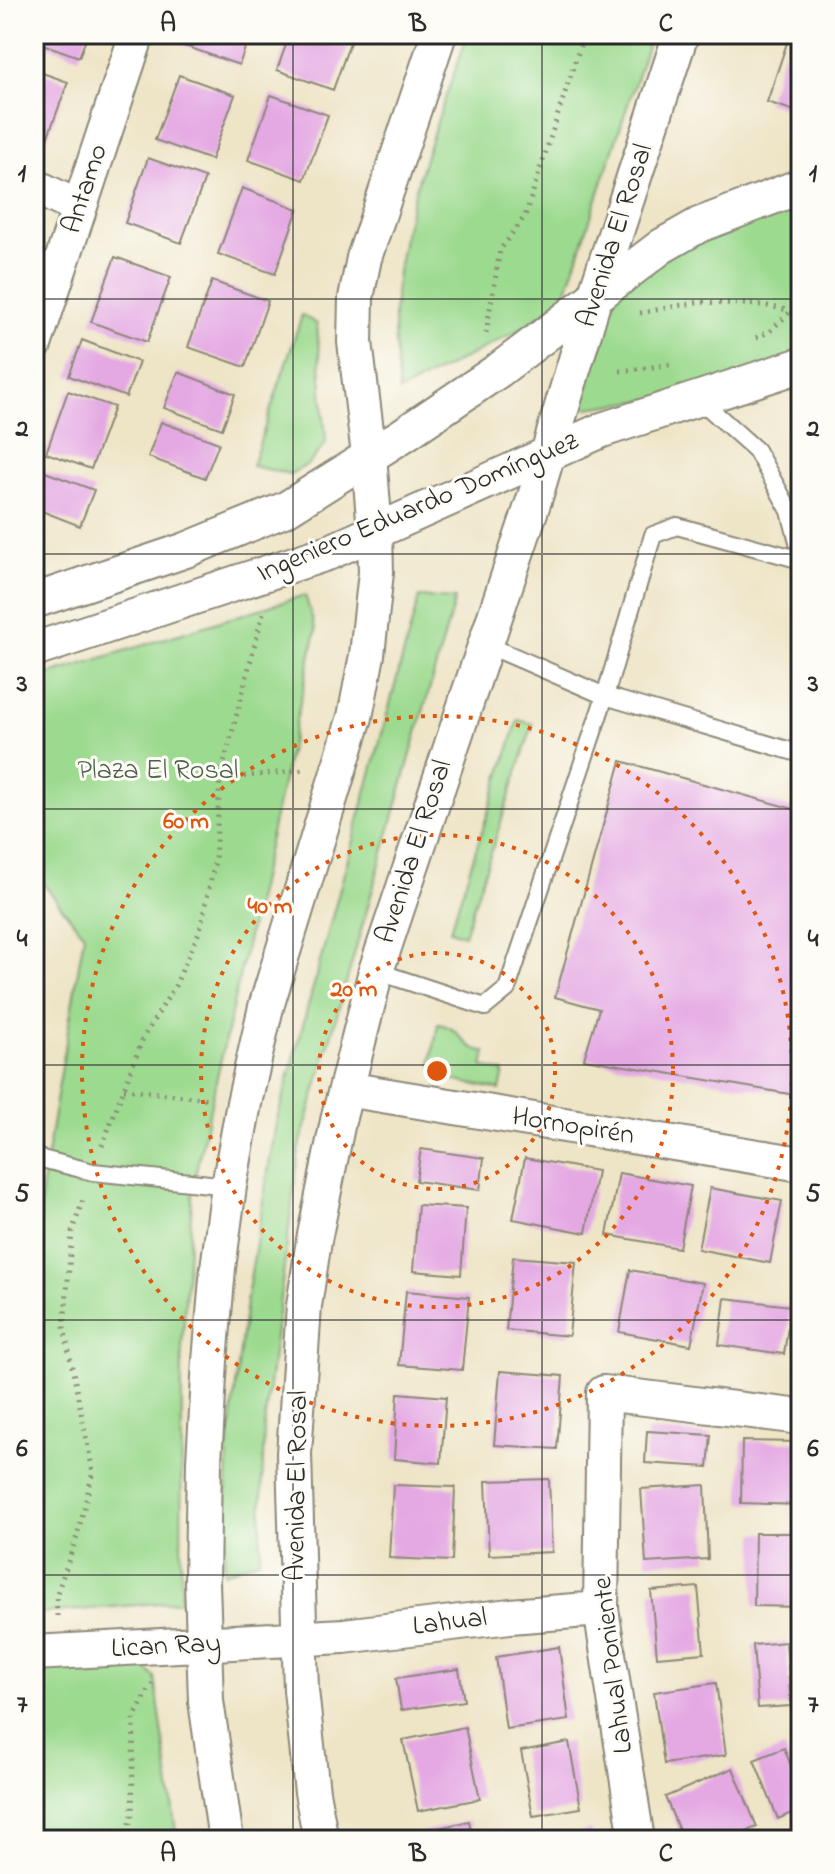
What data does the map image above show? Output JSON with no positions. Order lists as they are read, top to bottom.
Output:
{
  "streets": {
    "street": [
      "Antamo",
      "Avenida El Rosal",
      "Ingeniero Eduardo Domínguez",
      "Hornopirén",
      "Lahual",
      "Lican Ray",
      "Lahual Poniente"
    ]
  },
  "crossings": [
    ["Avenida El Rosal", "Ingeniero Eduardo Domínguez"],
    ["Avenida El Rosal", "Hornopirén"],
    ["Avenida El Rosal", "Lahual"],
    ["Avenida El Rosal", "Lican Ray"],
    ["Lahual", "Lican Ray"],
    ["Lahual", "Lahual Poniente"]
  ],
  "parks": ["Plaza El Rosal"],
  "grid": {
    "columns": ["A", "B", "C"],
    "rows": [
      "1",
      "2",
      "3",
      "4",
      "5",
      "6",
      "7"
    ]
  },
  "rings": ["60 m", "40 m", "20 m"]
}
